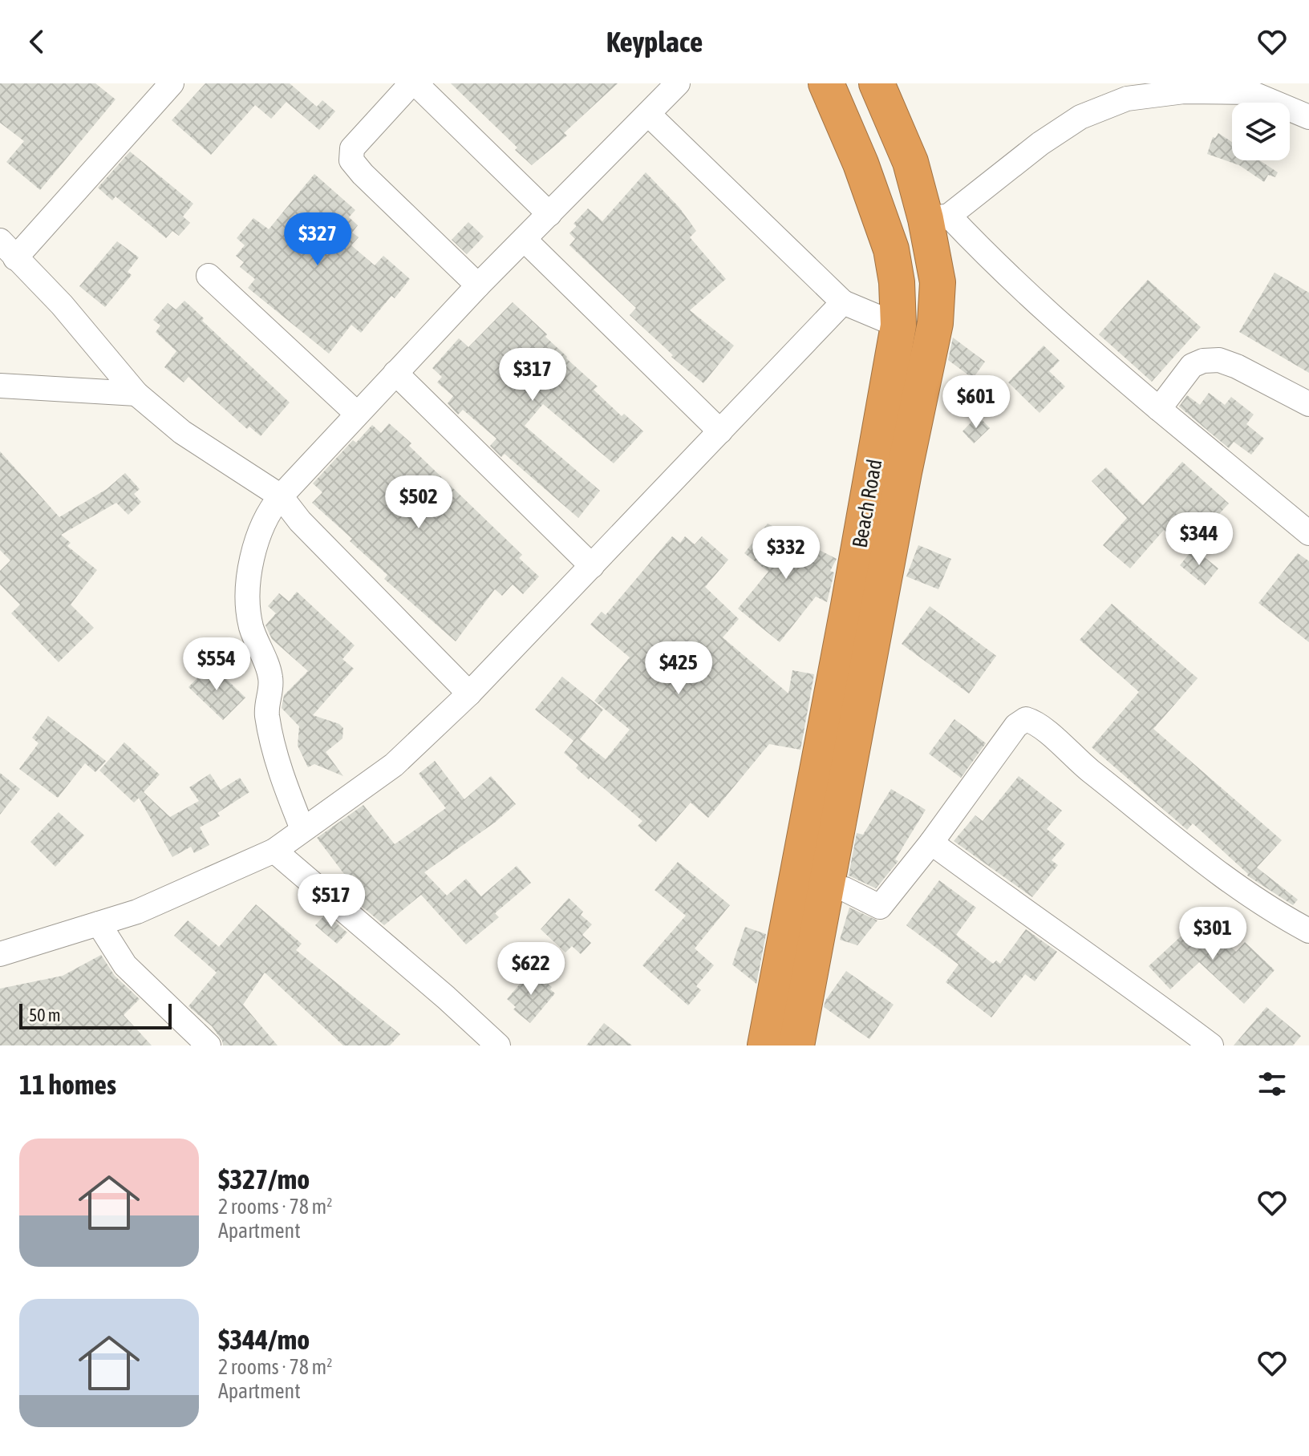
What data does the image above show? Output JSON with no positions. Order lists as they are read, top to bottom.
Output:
{
  "streets": {
    "highway": ["Beach Road"]
  },
  "scale_bar": "50 m",
  "page": {
    "header": "Keyplace",
    "price": [
      "$327",
      "$317",
      "$601",
      "$502",
      "$344",
      "$332",
      "$554",
      "$425",
      "$517",
      "$301",
      "$622"
    ],
    "scale": "50 m",
    "heading": "11 homes",
    "list": [
      {
        "name": "$327/mo",
        "note": "2 rooms · 78 m² · Apartment"
      },
      {
        "name": "$344/mo",
        "note": "2 rooms · 78 m² · Apartment"
      }
    ]
  }
}
